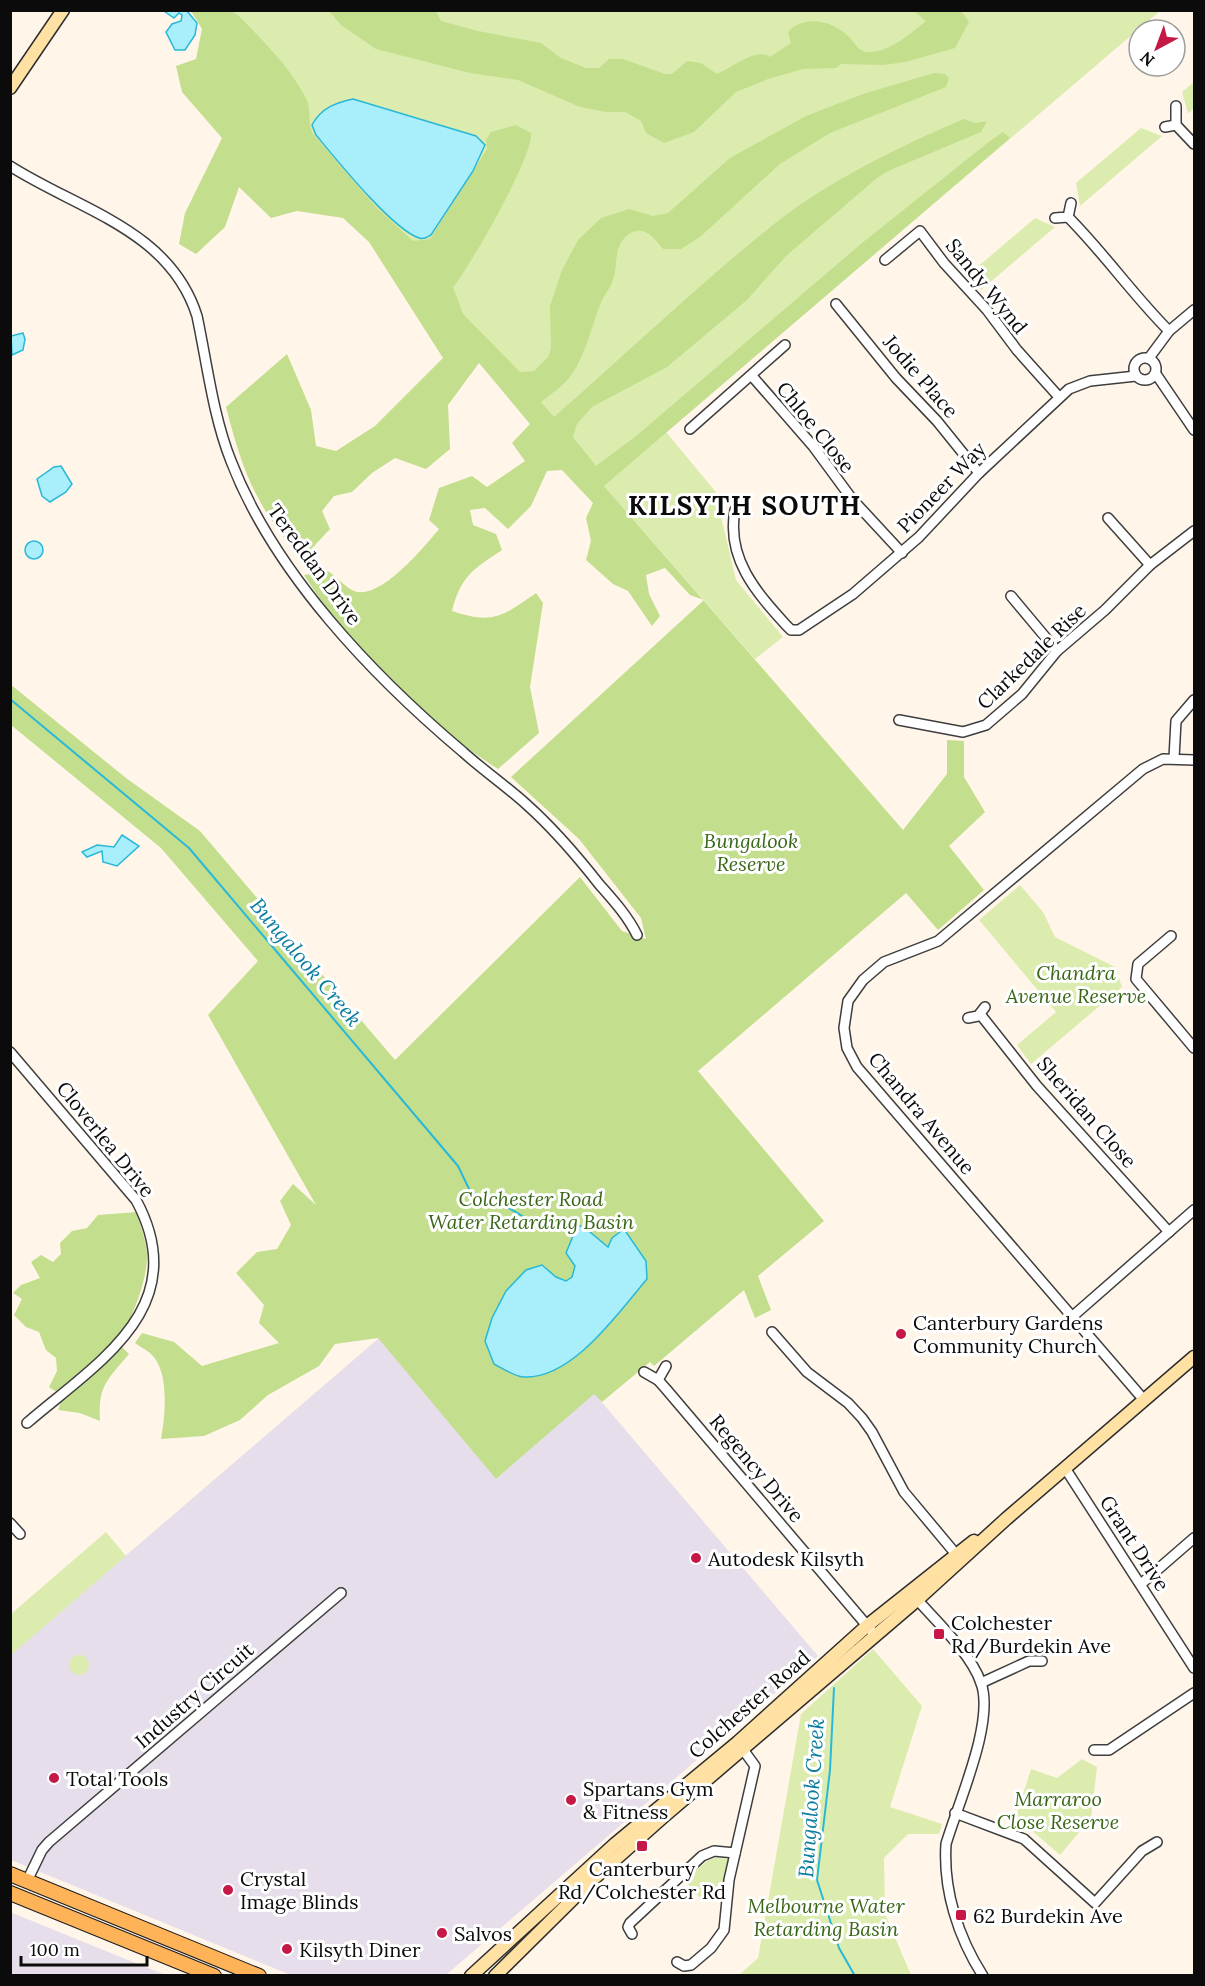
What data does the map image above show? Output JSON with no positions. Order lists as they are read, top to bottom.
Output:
{
  "streets": {
    "main road": ["Colchester Road"],
    "street": [
      "Sandy Wynd",
      "Jodie Place",
      "Chloe Close",
      "Pioneer Way",
      "Tereddan Drive",
      "Clarkedale Rise",
      "Sheridan Close",
      "Chandra Avenue",
      "Cloverlea Drive",
      "Regency Drive",
      "Grant Drive",
      "Industry Circuit"
    ]
  },
  "crossings": [
    ["Sandy Wynd", "Pioneer Way"],
    ["Jodie Place", "Pioneer Way"],
    ["Chloe Close", "Pioneer Way"],
    ["Chandra Avenue", "Colchester Road"],
    ["Regency Drive", "Colchester Road"],
    ["Grant Drive", "Colchester Road"]
  ],
  "districts": ["KILSYTH SOUTH"],
  "water": ["Bungalook Creek"],
  "parks": [
    "Bungalook Reserve",
    "Chandra Avenue Reserve",
    "Colchester Road Water Retarding Basin",
    "Marraroo Close Reserve",
    "Melbourne Water Retarding Basin"
  ],
  "places": {
    "other": [
      "Canterbury Gardens Community Church",
      "Autodesk Kilsyth",
      "Total Tools",
      "Spartans Gym & Fitness",
      "Crystal Image Blinds",
      "Salvos",
      "Kilsyth Diner"
    ],
    "transit": ["Colchester Rd/Burdekin Ave", "Canterbury Rd/Colchester Rd", "62 Burdekin Ave"]
  },
  "scale_bar": "100 m",
  "north": "bottom left"
}
